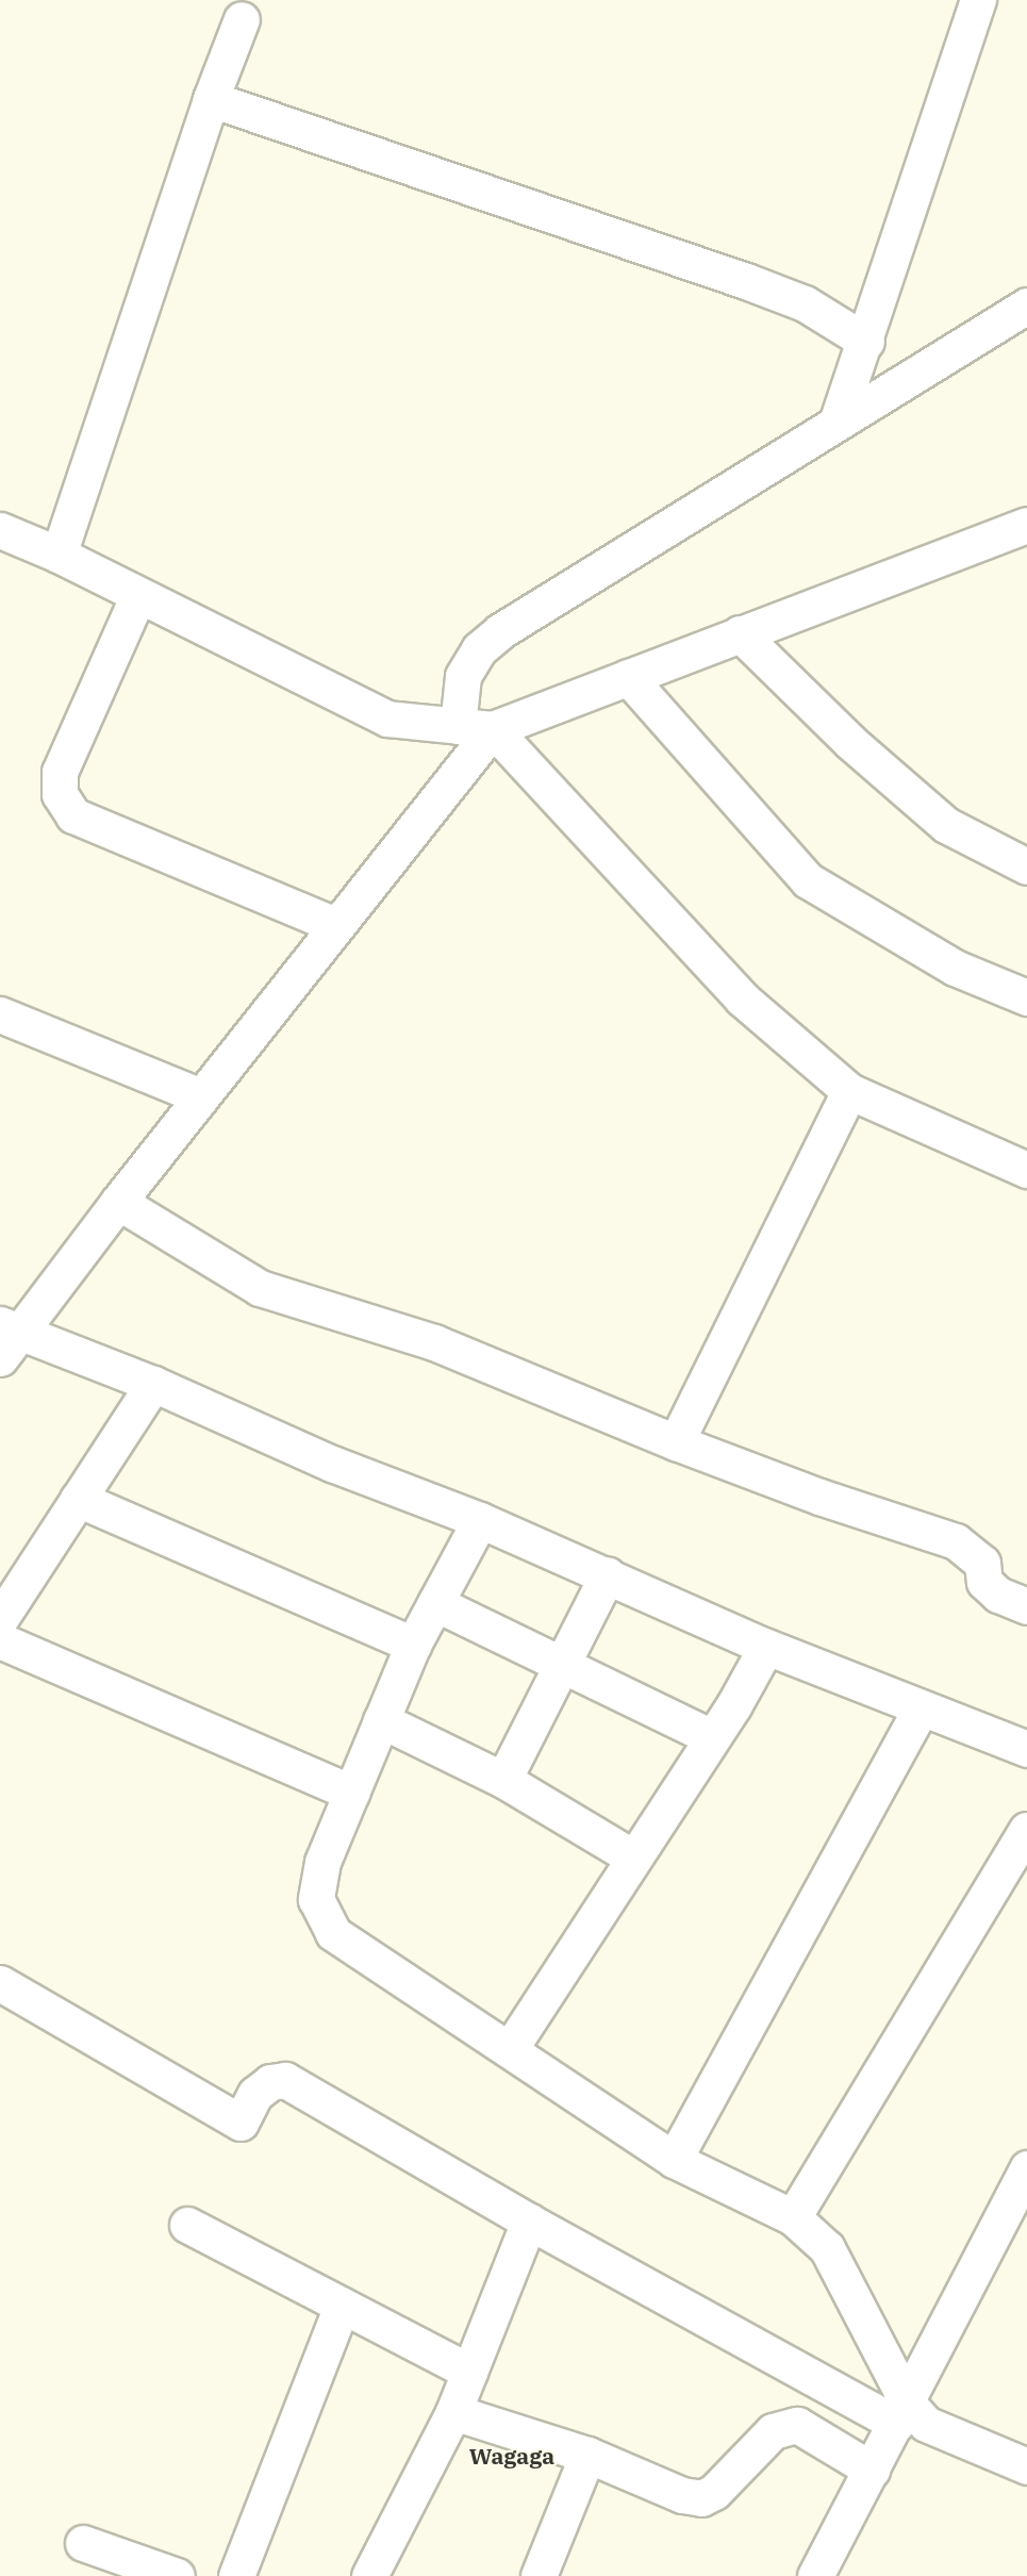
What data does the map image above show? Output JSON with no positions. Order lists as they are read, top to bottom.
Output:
{
  "districts": ["Wagaga"]
}
